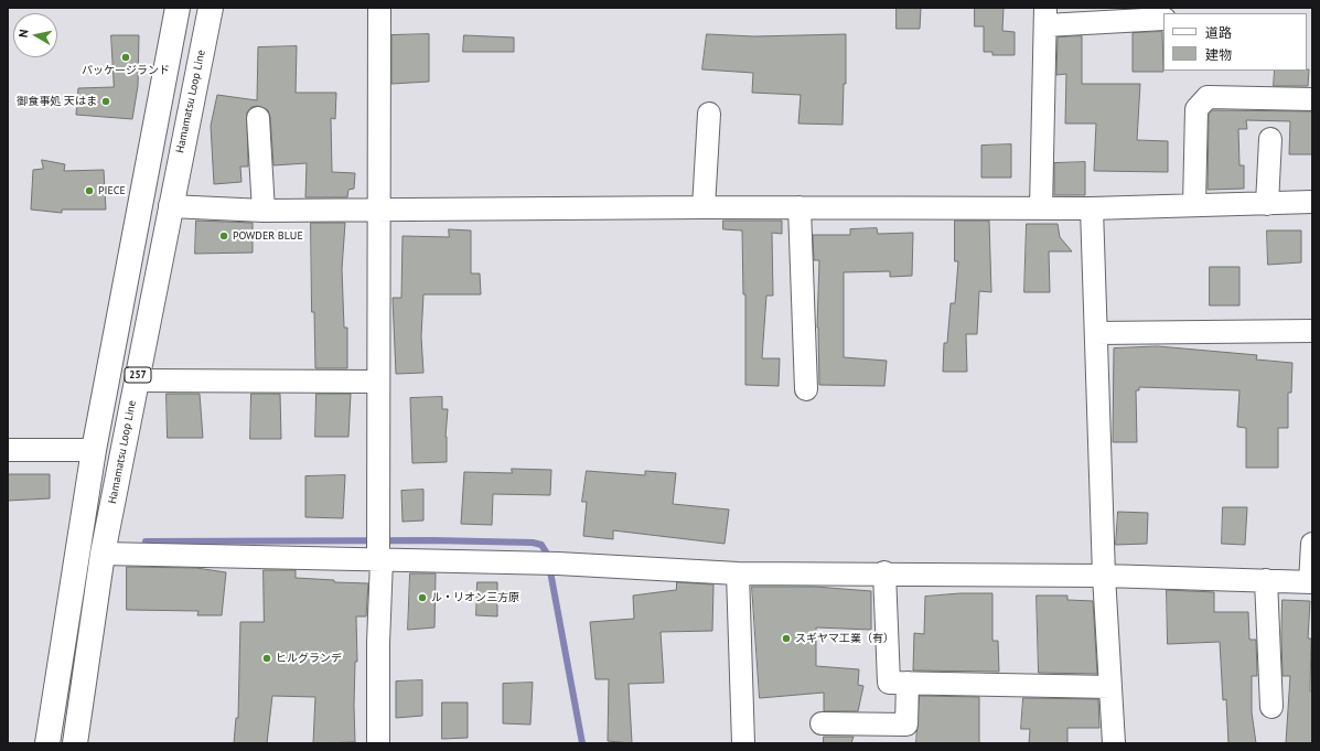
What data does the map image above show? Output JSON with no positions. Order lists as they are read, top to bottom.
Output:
{
  "streets": {
    "highway": ["Hamamatsu Loop Line", "257"]
  },
  "places": [
    "パッケージランド",
    "御食事処 天はま",
    "PIECE",
    "POWDER BLUE",
    "ル・リオン三方原",
    "スギヤマ工業（有）",
    "ヒルグランデ"
  ],
  "legend": ["道路", "建物"],
  "north": "left"
}
